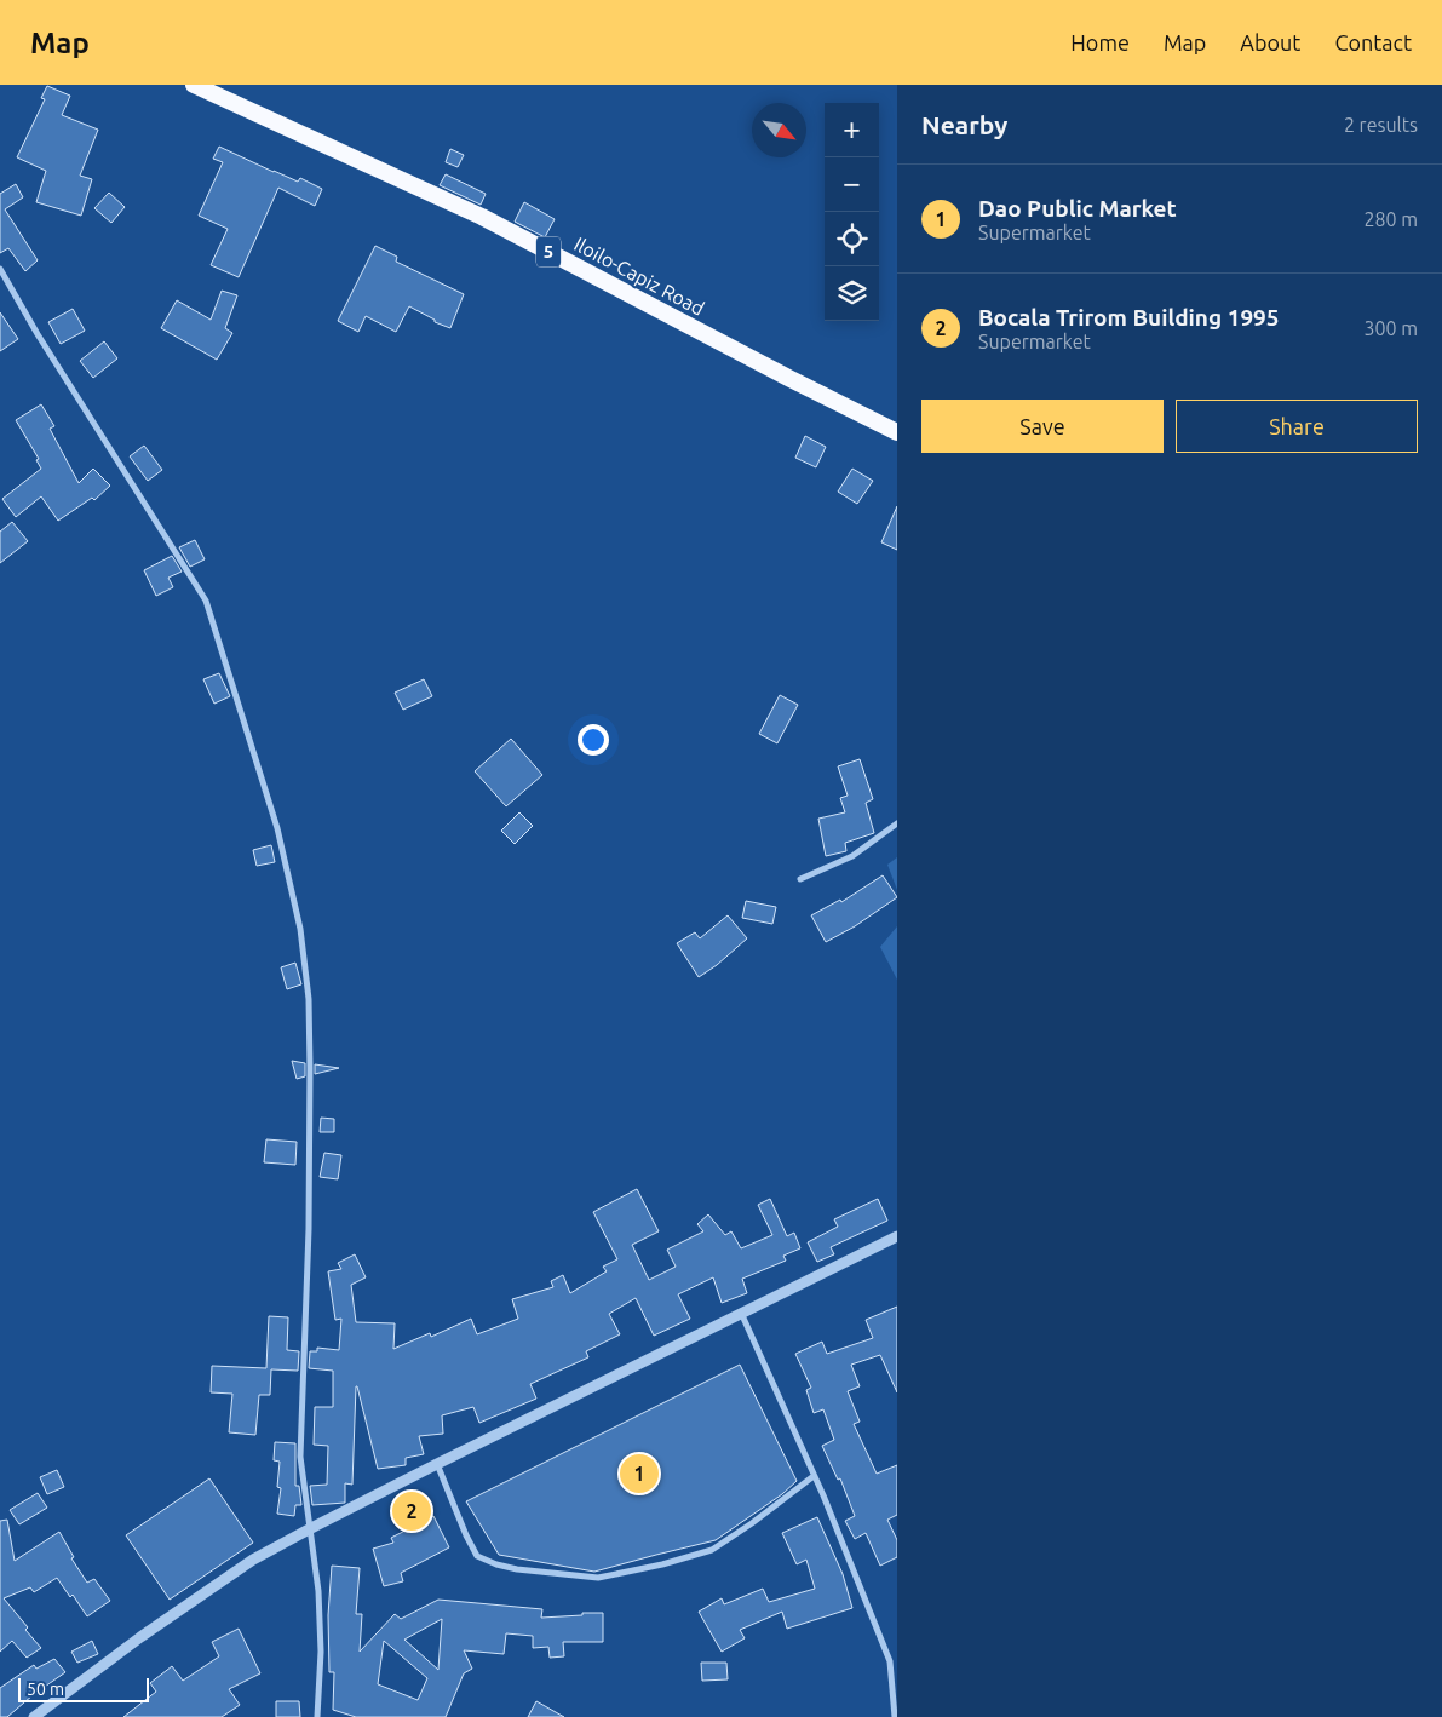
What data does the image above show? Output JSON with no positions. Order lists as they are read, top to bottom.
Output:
{
  "streets": {
    "highway": ["5", "Iloilo-Capiz Road"]
  },
  "scale_bar": "50 m",
  "north": "bottom right",
  "page": {
    "header": "Map",
    "nav": [
      "Home",
      "Map",
      "About",
      "Contact"
    ],
    "heading": ["Nearby", "2 results"],
    "map_buttons": ["+", "−"],
    "list": [
      {
        "mark": "1",
        "name": "Dao Public Market",
        "note": "Supermarket",
        "value": "280 m"
      },
      {
        "mark": "2",
        "name": "Bocala Trirom Building 1995",
        "note": "Supermarket",
        "value": "300 m"
      }
    ],
    "buttons": ["Save", "Share"],
    "pins": ["1", "2"],
    "scale": "50 m"
  }
}
